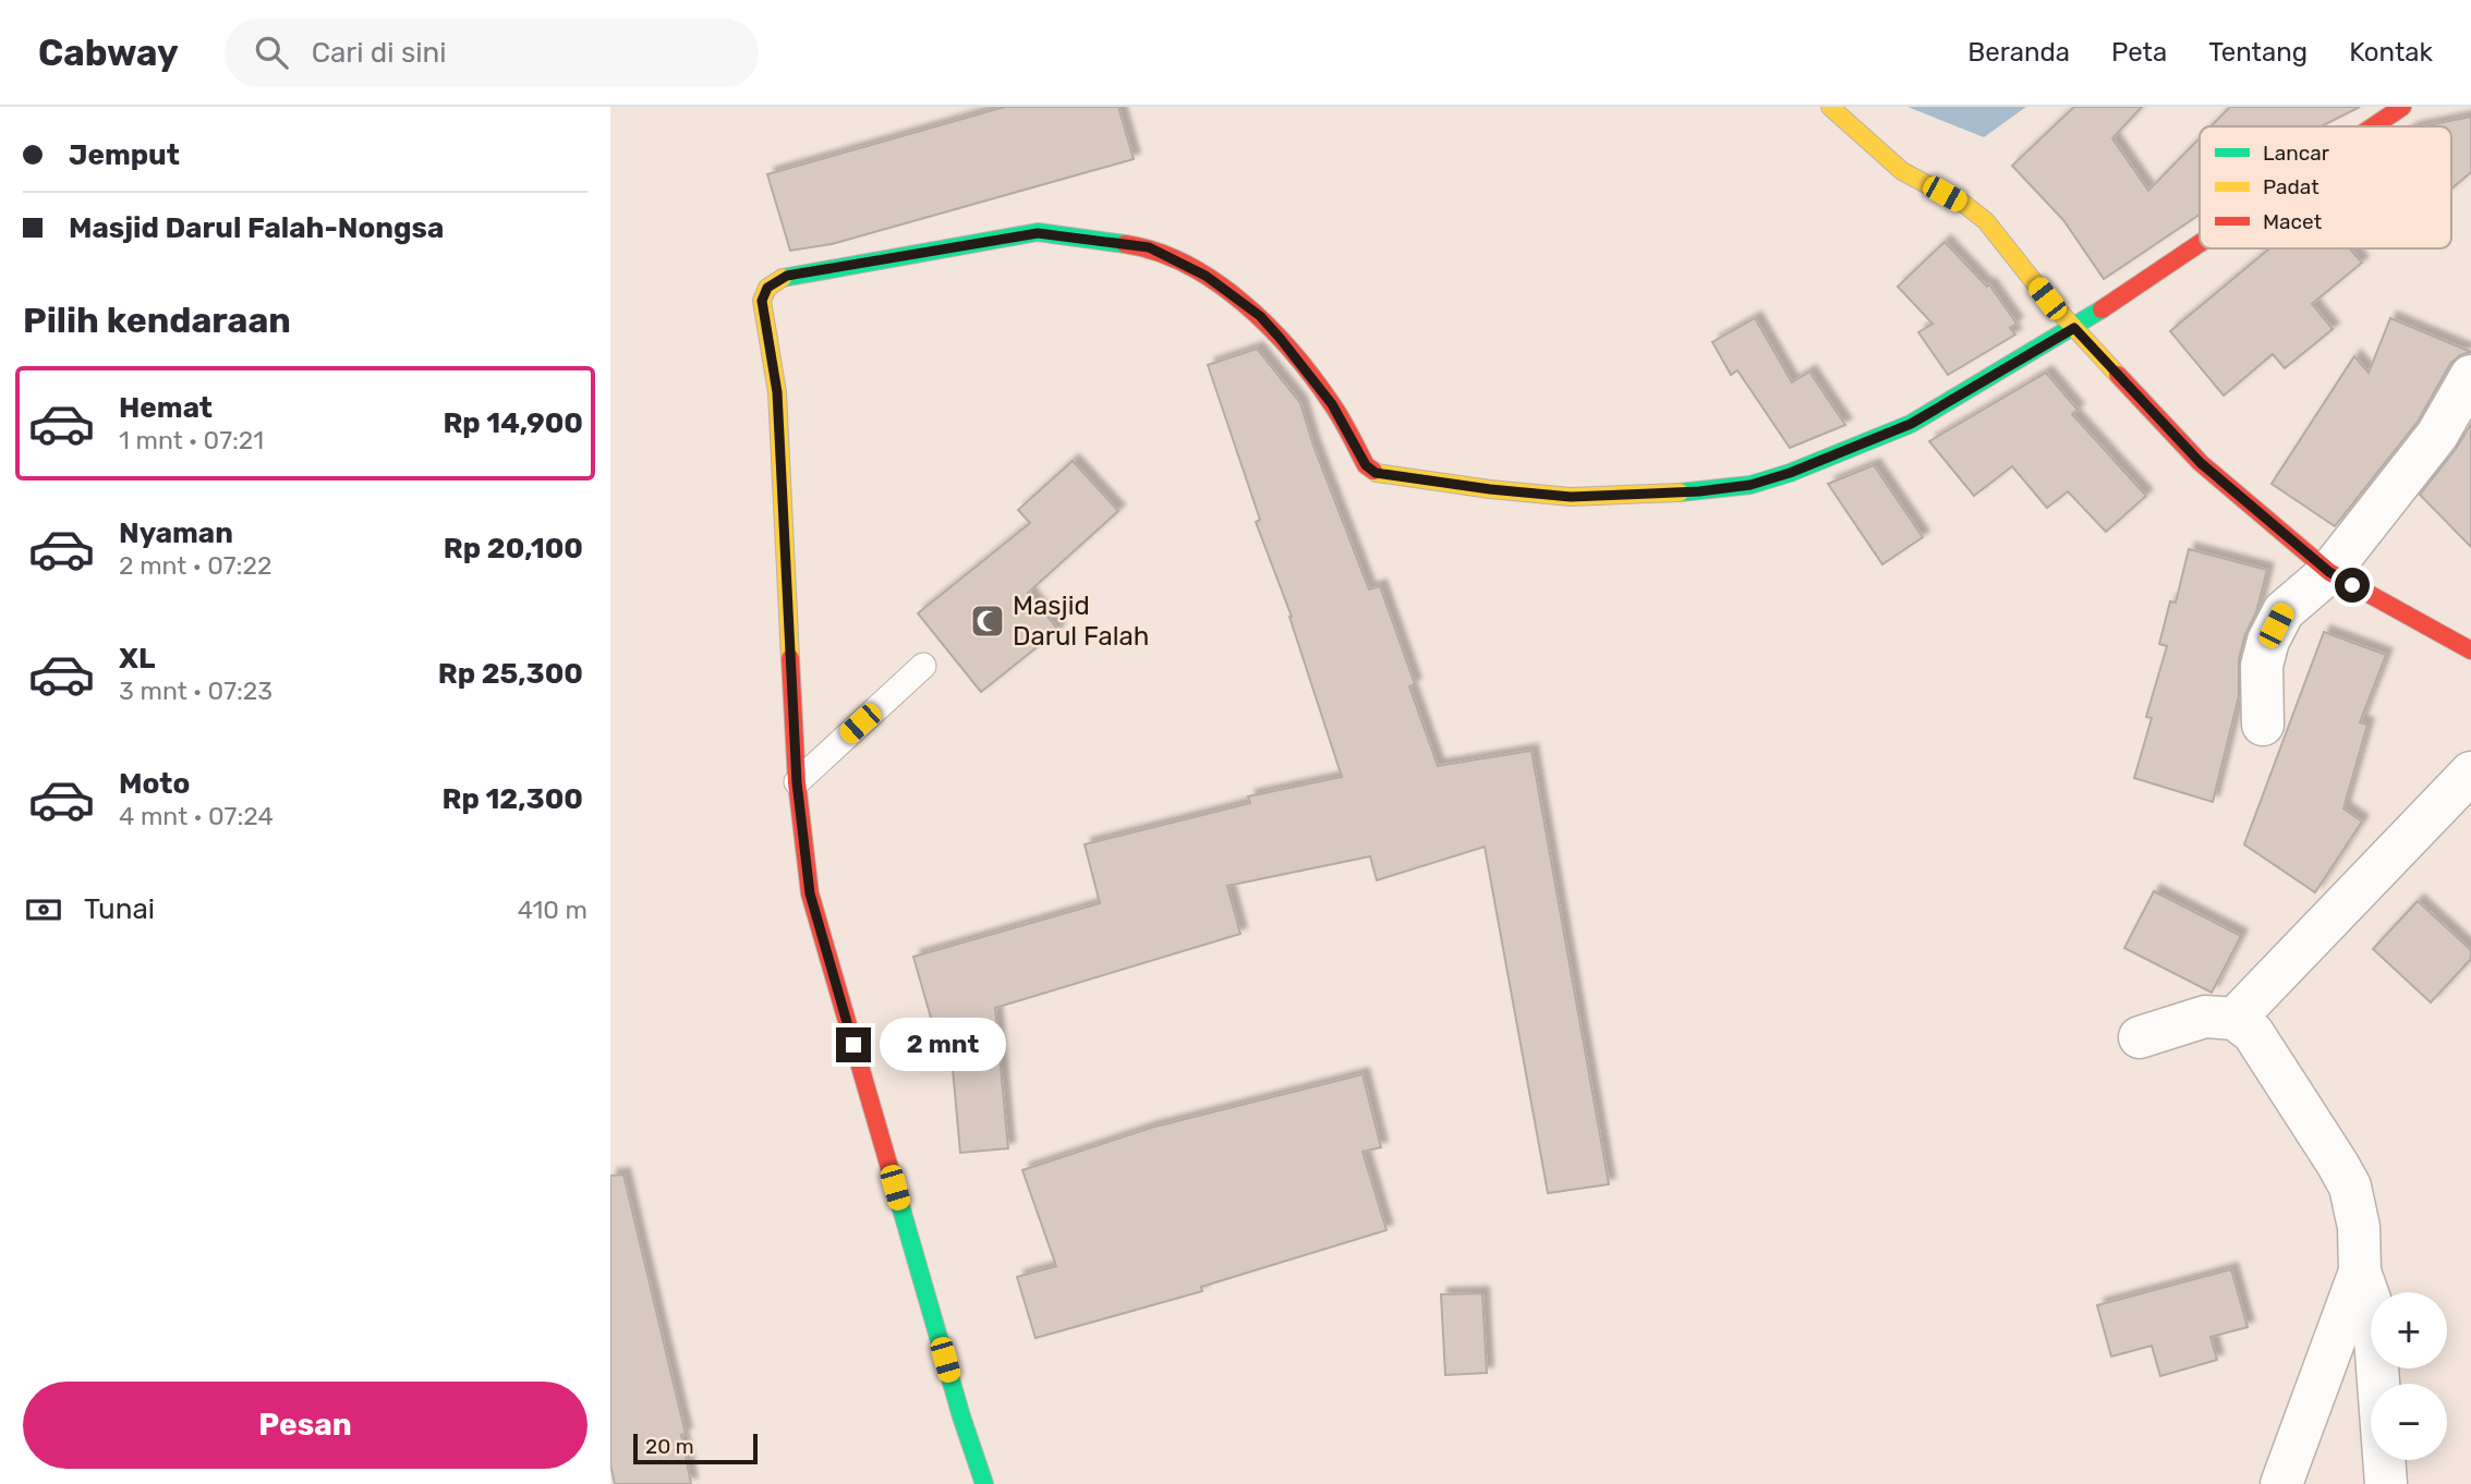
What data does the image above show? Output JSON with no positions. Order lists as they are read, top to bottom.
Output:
{
  "places": {
    "mosque": ["Masjid Darul Falah"]
  },
  "legend": ["Lancar", "Padat", "Macet"],
  "scale_bar": "20 m",
  "page": {
    "header": "Cabway",
    "search": "Cari di sini",
    "nav": [
      "Beranda",
      "Peta",
      "Tentang",
      "Kontak"
    ],
    "banner": ["Jemput", "Masjid Darul Falah-Nongsa"],
    "heading": "Pilih kendaraan",
    "list": [
      {
        "name": "Hemat",
        "note": "1 mnt · 07:21",
        "value": "Rp 14,900"
      },
      {
        "name": "Nyaman",
        "note": "2 mnt · 07:22",
        "value": "Rp 20,100"
      },
      {
        "name": "XL",
        "note": "3 mnt · 07:23",
        "value": "Rp 25,300"
      },
      {
        "name": "Moto",
        "note": "4 mnt · 07:24",
        "value": "Rp 12,300"
      }
    ],
    "pay": ["Tunai", "410 m"],
    "bubble": "2 mnt",
    "map_buttons": ["+", "−"],
    "buttons": "Pesan",
    "scale": "20 m"
  }
}
